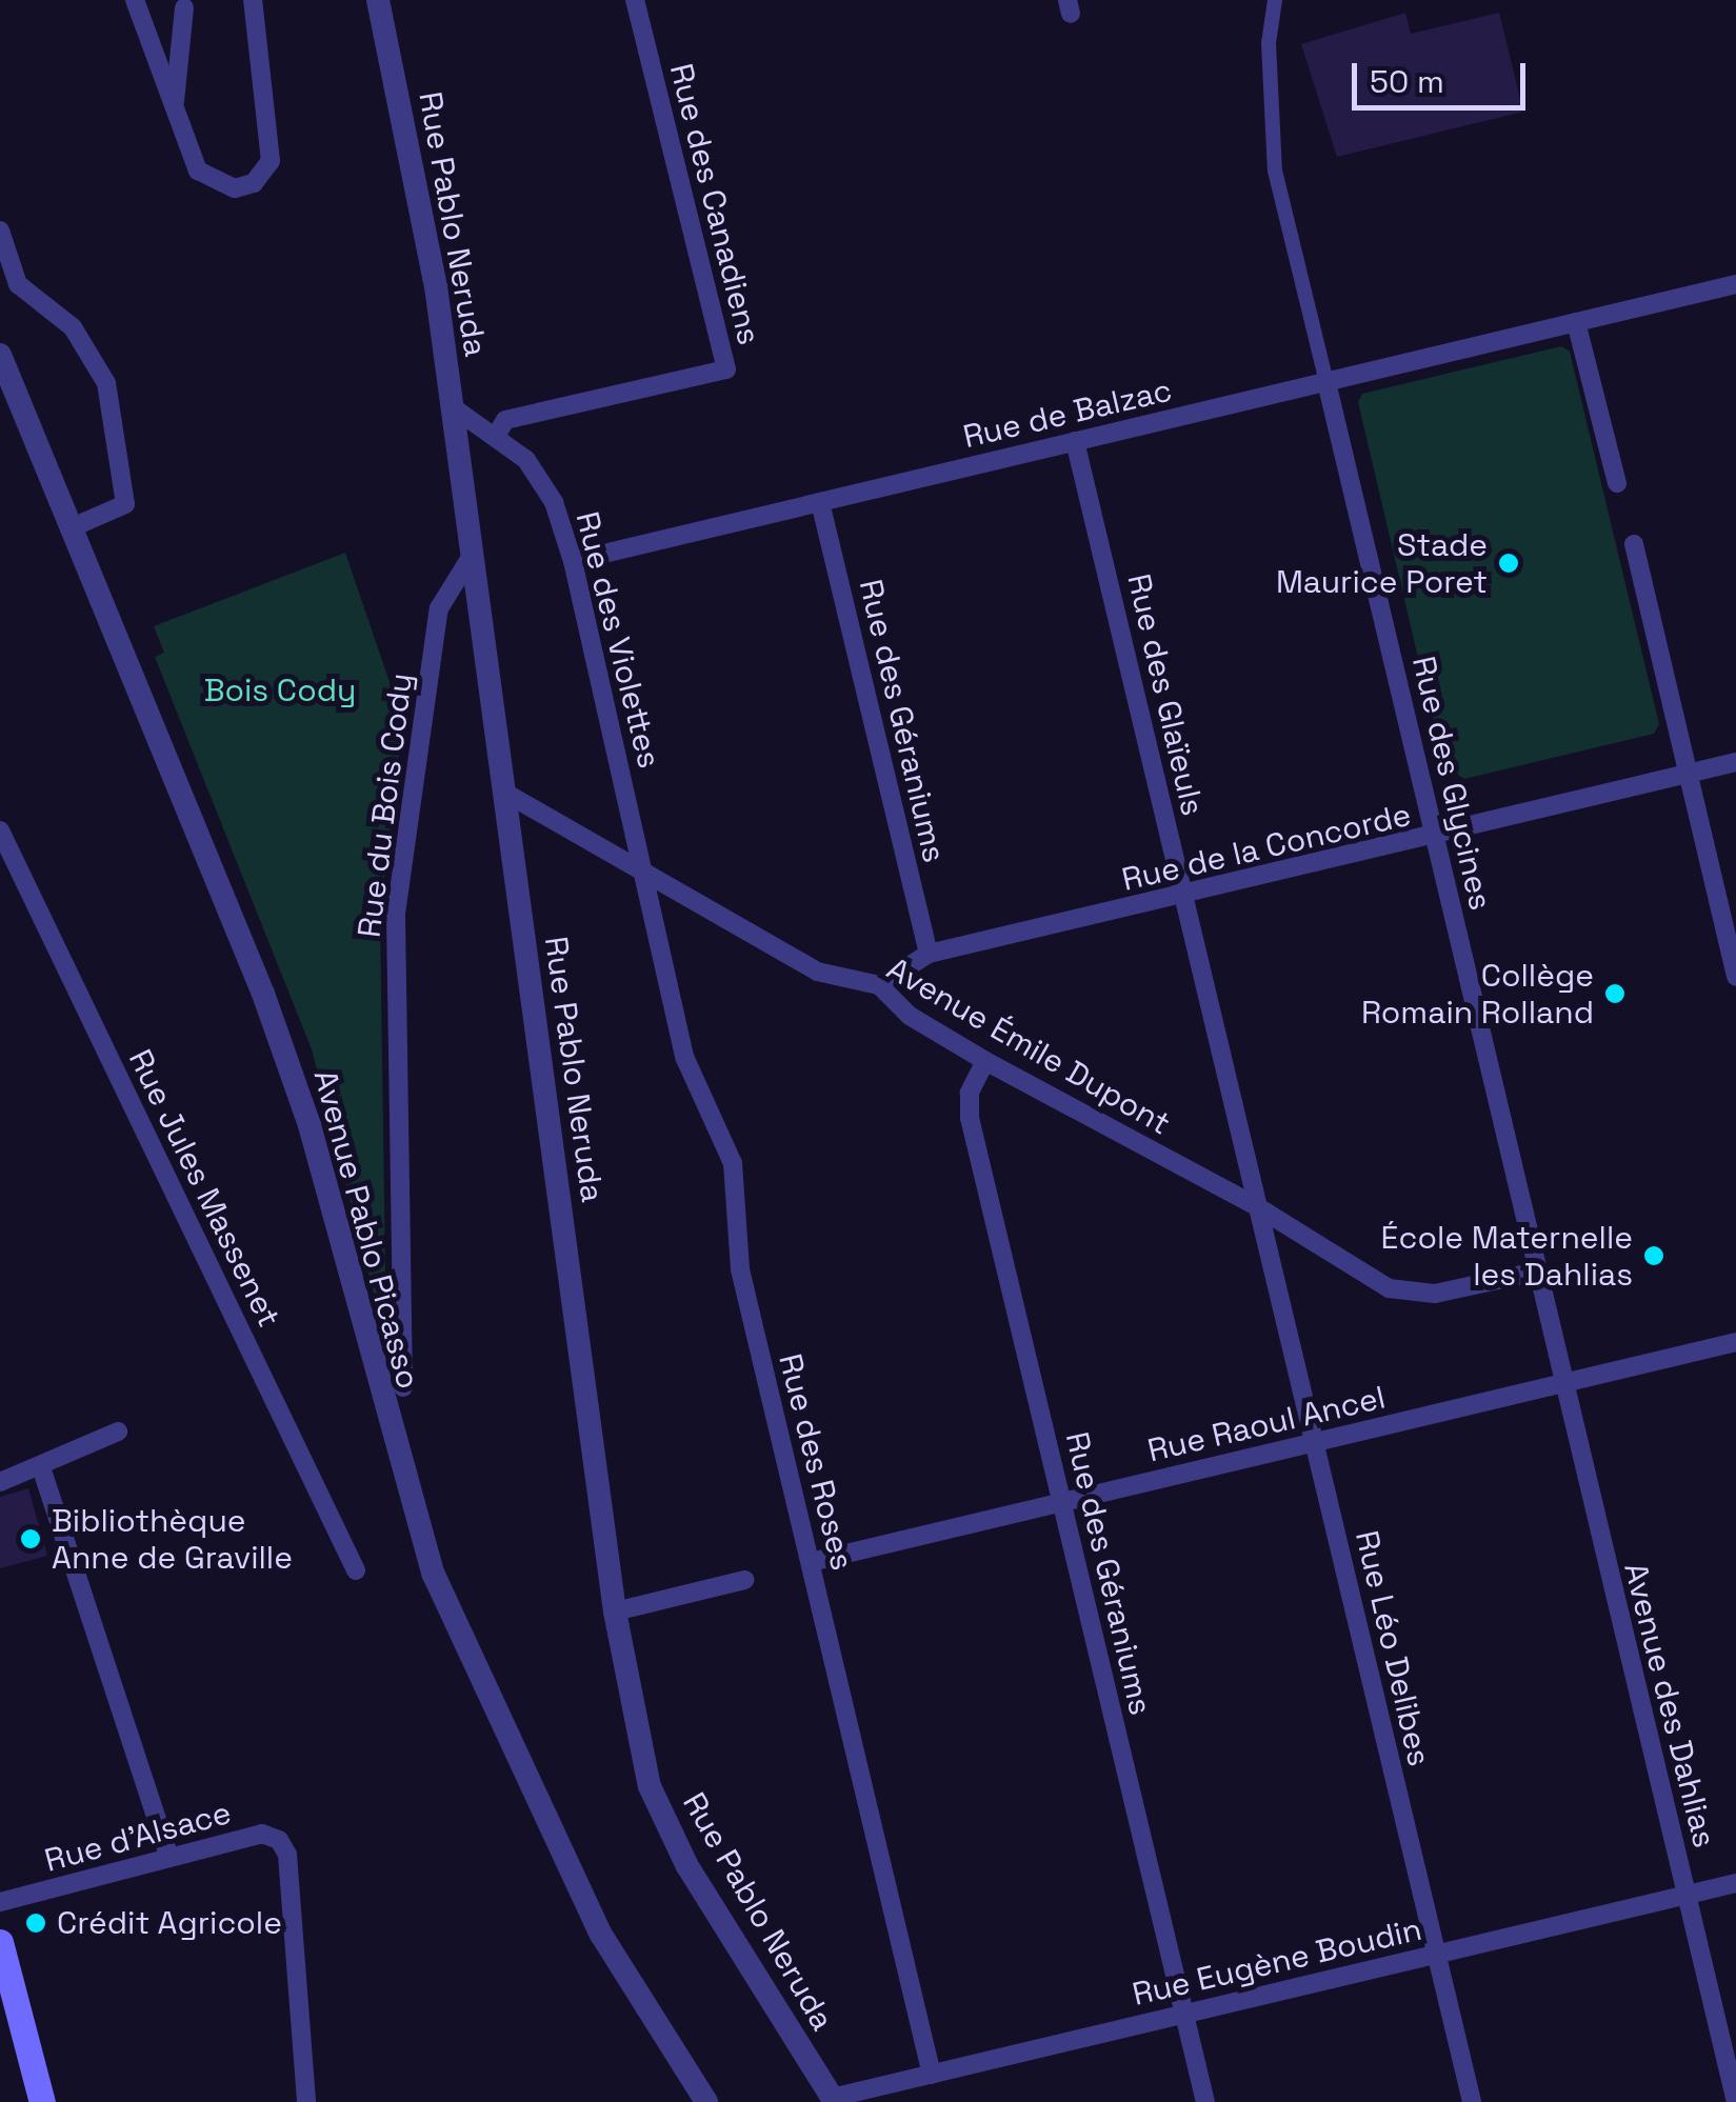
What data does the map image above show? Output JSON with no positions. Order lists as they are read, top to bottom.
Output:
{
  "streets": {
    "street": [
      "Rue des Canadiens",
      "Rue Pablo Neruda",
      "Rue de Balzac",
      "Rue des Violettes",
      "Rue des Glaïeuls",
      "Rue des Géraniums",
      "Rue des Glycines",
      "Rue du Bois Cody",
      "Rue de la Concorde",
      "Avenue Émile Dupont",
      "Rue Jules Massenet",
      "Avenue Pablo Picasso",
      "Rue Raoul Ancel",
      "Rue des Roses",
      "Rue Léo Delibes",
      "Avenue des Dahlias",
      "Rue d'Alsace",
      "Rue Eugène Boudin"
    ]
  },
  "crossings": [
    ["Rue des Canadiens", "Rue des Violettes"],
    ["Rue Pablo Neruda", "Rue des Violettes"],
    ["Rue Pablo Neruda", "Rue du Bois Cody"],
    ["Rue Pablo Neruda", "Avenue Émile Dupont"],
    ["Rue Pablo Neruda", "Rue Eugène Boudin"],
    ["Rue de Balzac", "Rue des Violettes"],
    ["Rue de Balzac", "Rue des Glaïeuls"],
    ["Rue de Balzac", "Rue des Géraniums"],
    ["Rue de Balzac", "Rue des Glycines"],
    ["Rue des Violettes", "Avenue Émile Dupont"],
    ["Rue des Violettes", "Rue des Roses"],
    ["Rue des Glaïeuls", "Rue de la Concorde"],
    ["Rue des Glaïeuls", "Avenue Émile Dupont"],
    ["Rue des Glaïeuls", "Rue Léo Delibes"],
    ["Rue des Géraniums", "Rue de la Concorde"],
    ["Rue des Géraniums", "Avenue Émile Dupont"],
    ["Rue des Géraniums", "Rue Raoul Ancel"],
    ["Rue des Géraniums", "Rue Eugène Boudin"],
    ["Rue des Glycines", "Rue de la Concorde"],
    ["Rue des Glycines", "Avenue Émile Dupont"],
    ["Rue des Glycines", "Rue Raoul Ancel"],
    ["Rue des Glycines", "Avenue des Dahlias"],
    ["Rue de la Concorde", "Avenue Émile Dupont"],
    ["Avenue Émile Dupont", "Rue des Roses"],
    ["Avenue Émile Dupont", "Rue Léo Delibes"],
    ["Rue Raoul Ancel", "Rue des Roses"],
    ["Rue Raoul Ancel", "Rue Léo Delibes"],
    ["Rue Raoul Ancel", "Avenue des Dahlias"],
    ["Rue des Roses", "Rue Eugène Boudin"],
    ["Rue Léo Delibes", "Rue Eugène Boudin"],
    ["Avenue des Dahlias", "Rue Eugène Boudin"]
  ],
  "parks": ["Bois Cody"],
  "places": [
    "Stade Maurice Poret",
    "Collège Romain Rolland",
    "École Maternelle les Dahlias",
    "Bibliothèque Anne de Graville",
    "Crédit Agricole"
  ],
  "scale_bar": "50 m"
}
